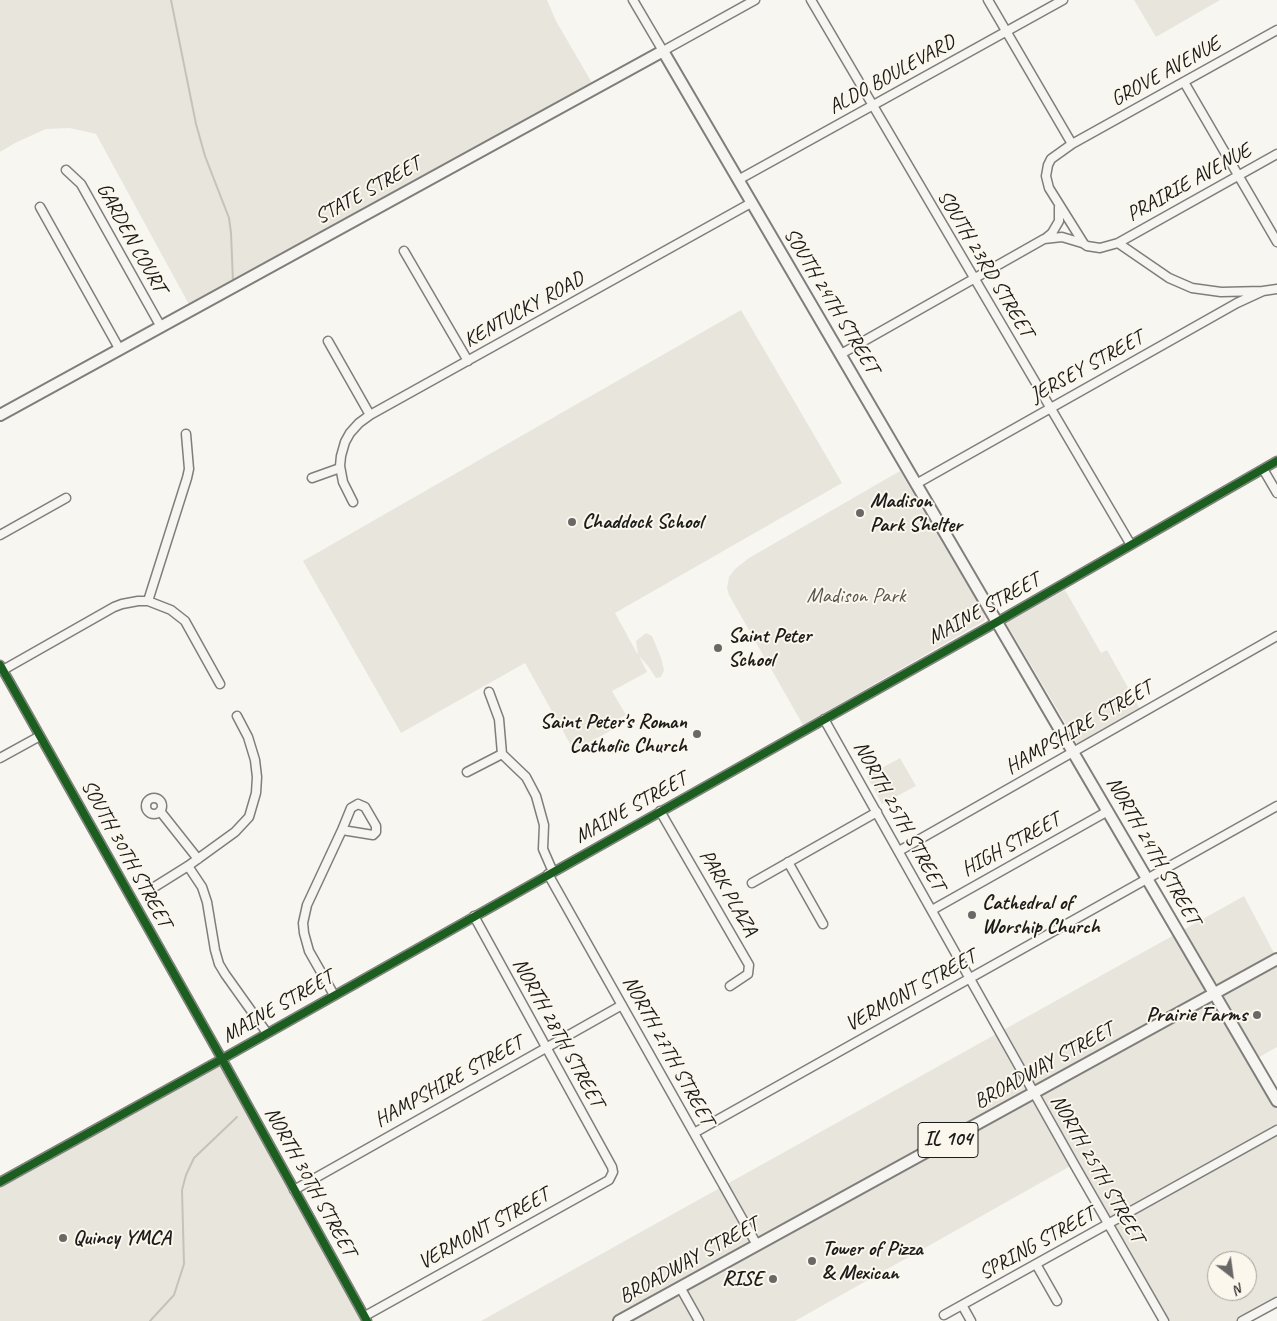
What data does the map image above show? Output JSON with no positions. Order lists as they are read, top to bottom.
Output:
{
  "streets": {
    "main road": [
      "STATE STREET",
      "SOUTH 24TH STREET",
      "NORTH 24TH STREET",
      "BROADWAY STREET",
      "IL 104"
    ],
    "street": [
      "GROVE AVENUE",
      "ALDO BOULEVARD",
      "PRAIRIE AVENUE",
      "GARDEN COURT",
      "SOUTH 23RD STREET",
      "KENTUCKY ROAD",
      "JERSEY STREET",
      "MAINE STREET",
      "HAMPSHIRE STREET",
      "NORTH 25TH STREET",
      "HIGH STREET",
      "SOUTH 30TH STREET",
      "PARK PLAZA",
      "VERMONT STREET",
      "NORTH 28TH STREET",
      "NORTH 27TH STREET",
      "NORTH 30TH STREET",
      "SPRING STREET"
    ]
  },
  "crossings": [
    ["ALDO BOULEVARD", "SOUTH 23RD STREET"],
    ["ALDO BOULEVARD", "SOUTH 24TH STREET"],
    ["STATE STREET", "GARDEN COURT"],
    ["STATE STREET", "SOUTH 24TH STREET"],
    ["SOUTH 23RD STREET", "JERSEY STREET"],
    ["SOUTH 23RD STREET", "MAINE STREET"],
    ["SOUTH 24TH STREET", "KENTUCKY ROAD"],
    ["SOUTH 24TH STREET", "JERSEY STREET"],
    ["SOUTH 24TH STREET", "MAINE STREET"],
    ["SOUTH 24TH STREET", "NORTH 24TH STREET"],
    ["MAINE STREET", "NORTH 25TH STREET"],
    ["MAINE STREET", "NORTH 24TH STREET"],
    ["MAINE STREET", "SOUTH 30TH STREET"],
    ["MAINE STREET", "PARK PLAZA"],
    ["MAINE STREET", "NORTH 28TH STREET"],
    ["MAINE STREET", "NORTH 27TH STREET"],
    ["MAINE STREET", "NORTH 30TH STREET"],
    ["HAMPSHIRE STREET", "NORTH 25TH STREET"],
    ["HAMPSHIRE STREET", "NORTH 24TH STREET"],
    ["HAMPSHIRE STREET", "NORTH 28TH STREET"],
    ["HAMPSHIRE STREET", "NORTH 27TH STREET"],
    ["HAMPSHIRE STREET", "NORTH 30TH STREET"],
    ["NORTH 25TH STREET", "HIGH STREET"],
    ["NORTH 25TH STREET", "VERMONT STREET"],
    ["NORTH 25TH STREET", "BROADWAY STREET"],
    ["NORTH 25TH STREET", "SPRING STREET"],
    ["HIGH STREET", "NORTH 24TH STREET"],
    ["NORTH 24TH STREET", "VERMONT STREET"],
    ["NORTH 24TH STREET", "BROADWAY STREET"],
    ["SOUTH 30TH STREET", "NORTH 30TH STREET"],
    ["VERMONT STREET", "NORTH 28TH STREET"],
    ["VERMONT STREET", "NORTH 27TH STREET"],
    ["VERMONT STREET", "NORTH 30TH STREET"],
    ["NORTH 27TH STREET", "BROADWAY STREET"]
  ],
  "parks": ["Madison Park"],
  "places": [
    "Madison Park Shelter",
    "Chaddock School",
    "Saint Peter School",
    "Saint Peter's Roman Catholic Church",
    "Cathedral of Worship Church",
    "Prairie Farms",
    "Quincy YMCA",
    "Tower of Pizza & Mexican",
    "RISE"
  ],
  "north": "bottom right"
}
